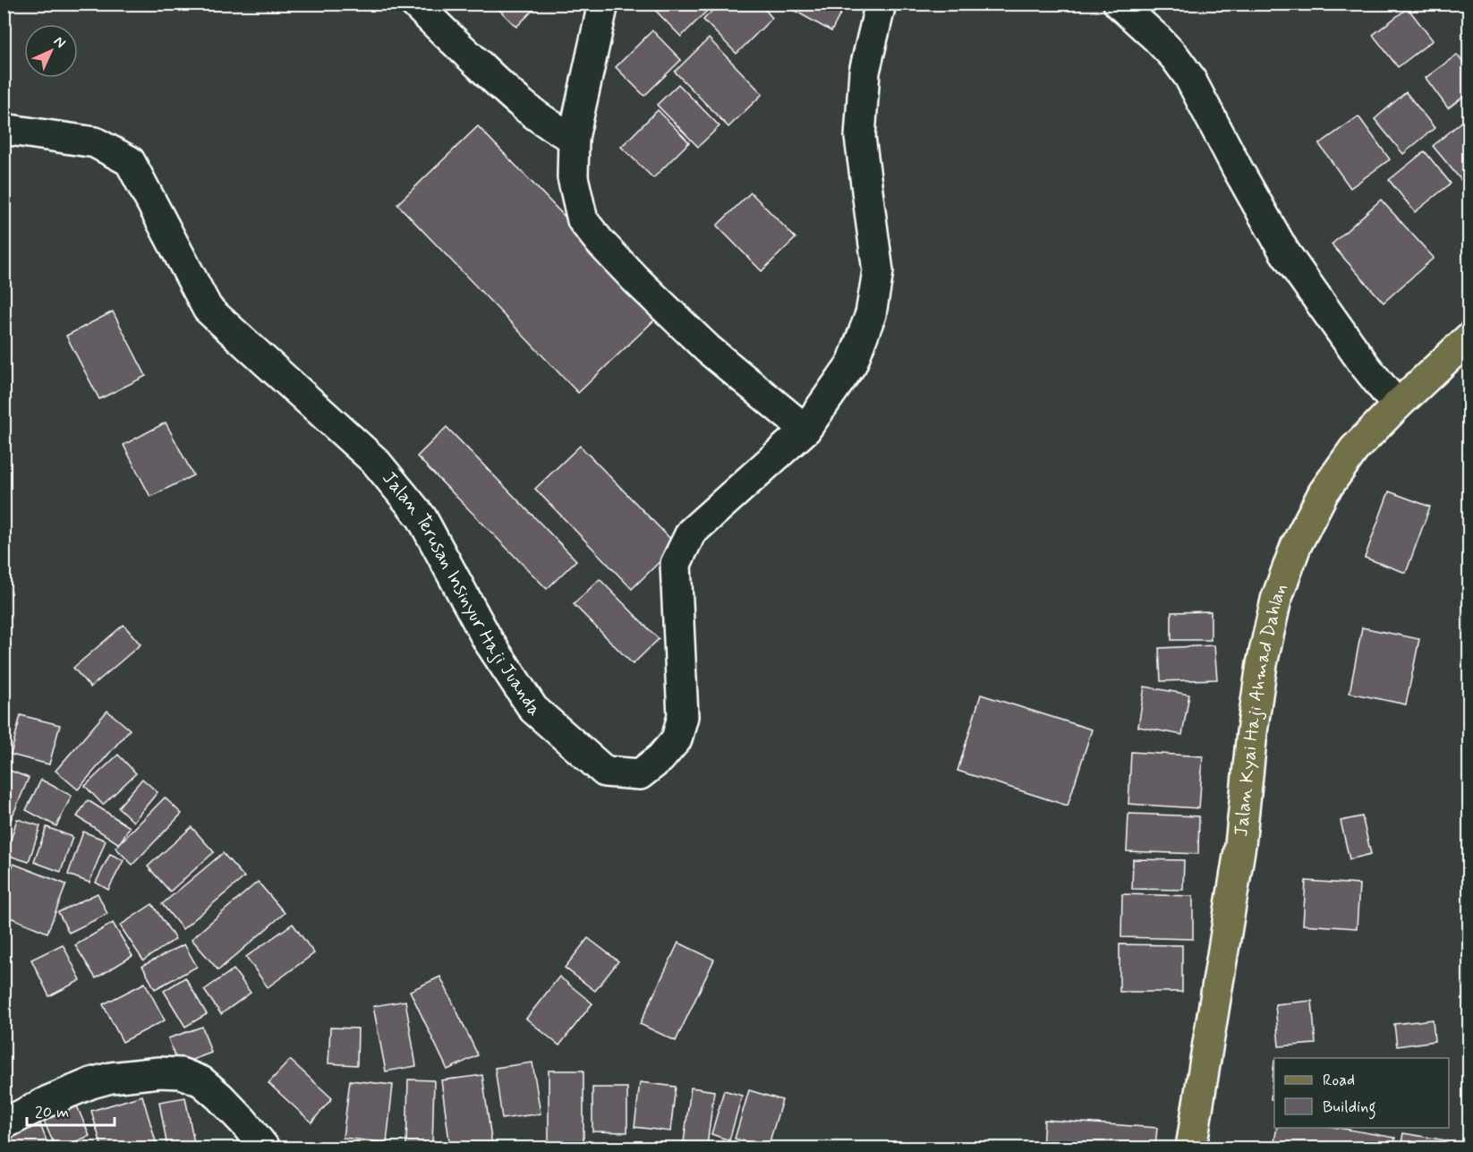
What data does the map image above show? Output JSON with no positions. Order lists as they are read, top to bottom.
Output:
{
  "streets": {
    "main road": ["Jalan Kyai Haji Ahmad Dahlan"],
    "street": ["Jalan Terusan Insinyur Haji Juanda"]
  },
  "legend": ["Road", "Building"],
  "scale_bar": "20 m",
  "north": "top right"
}
